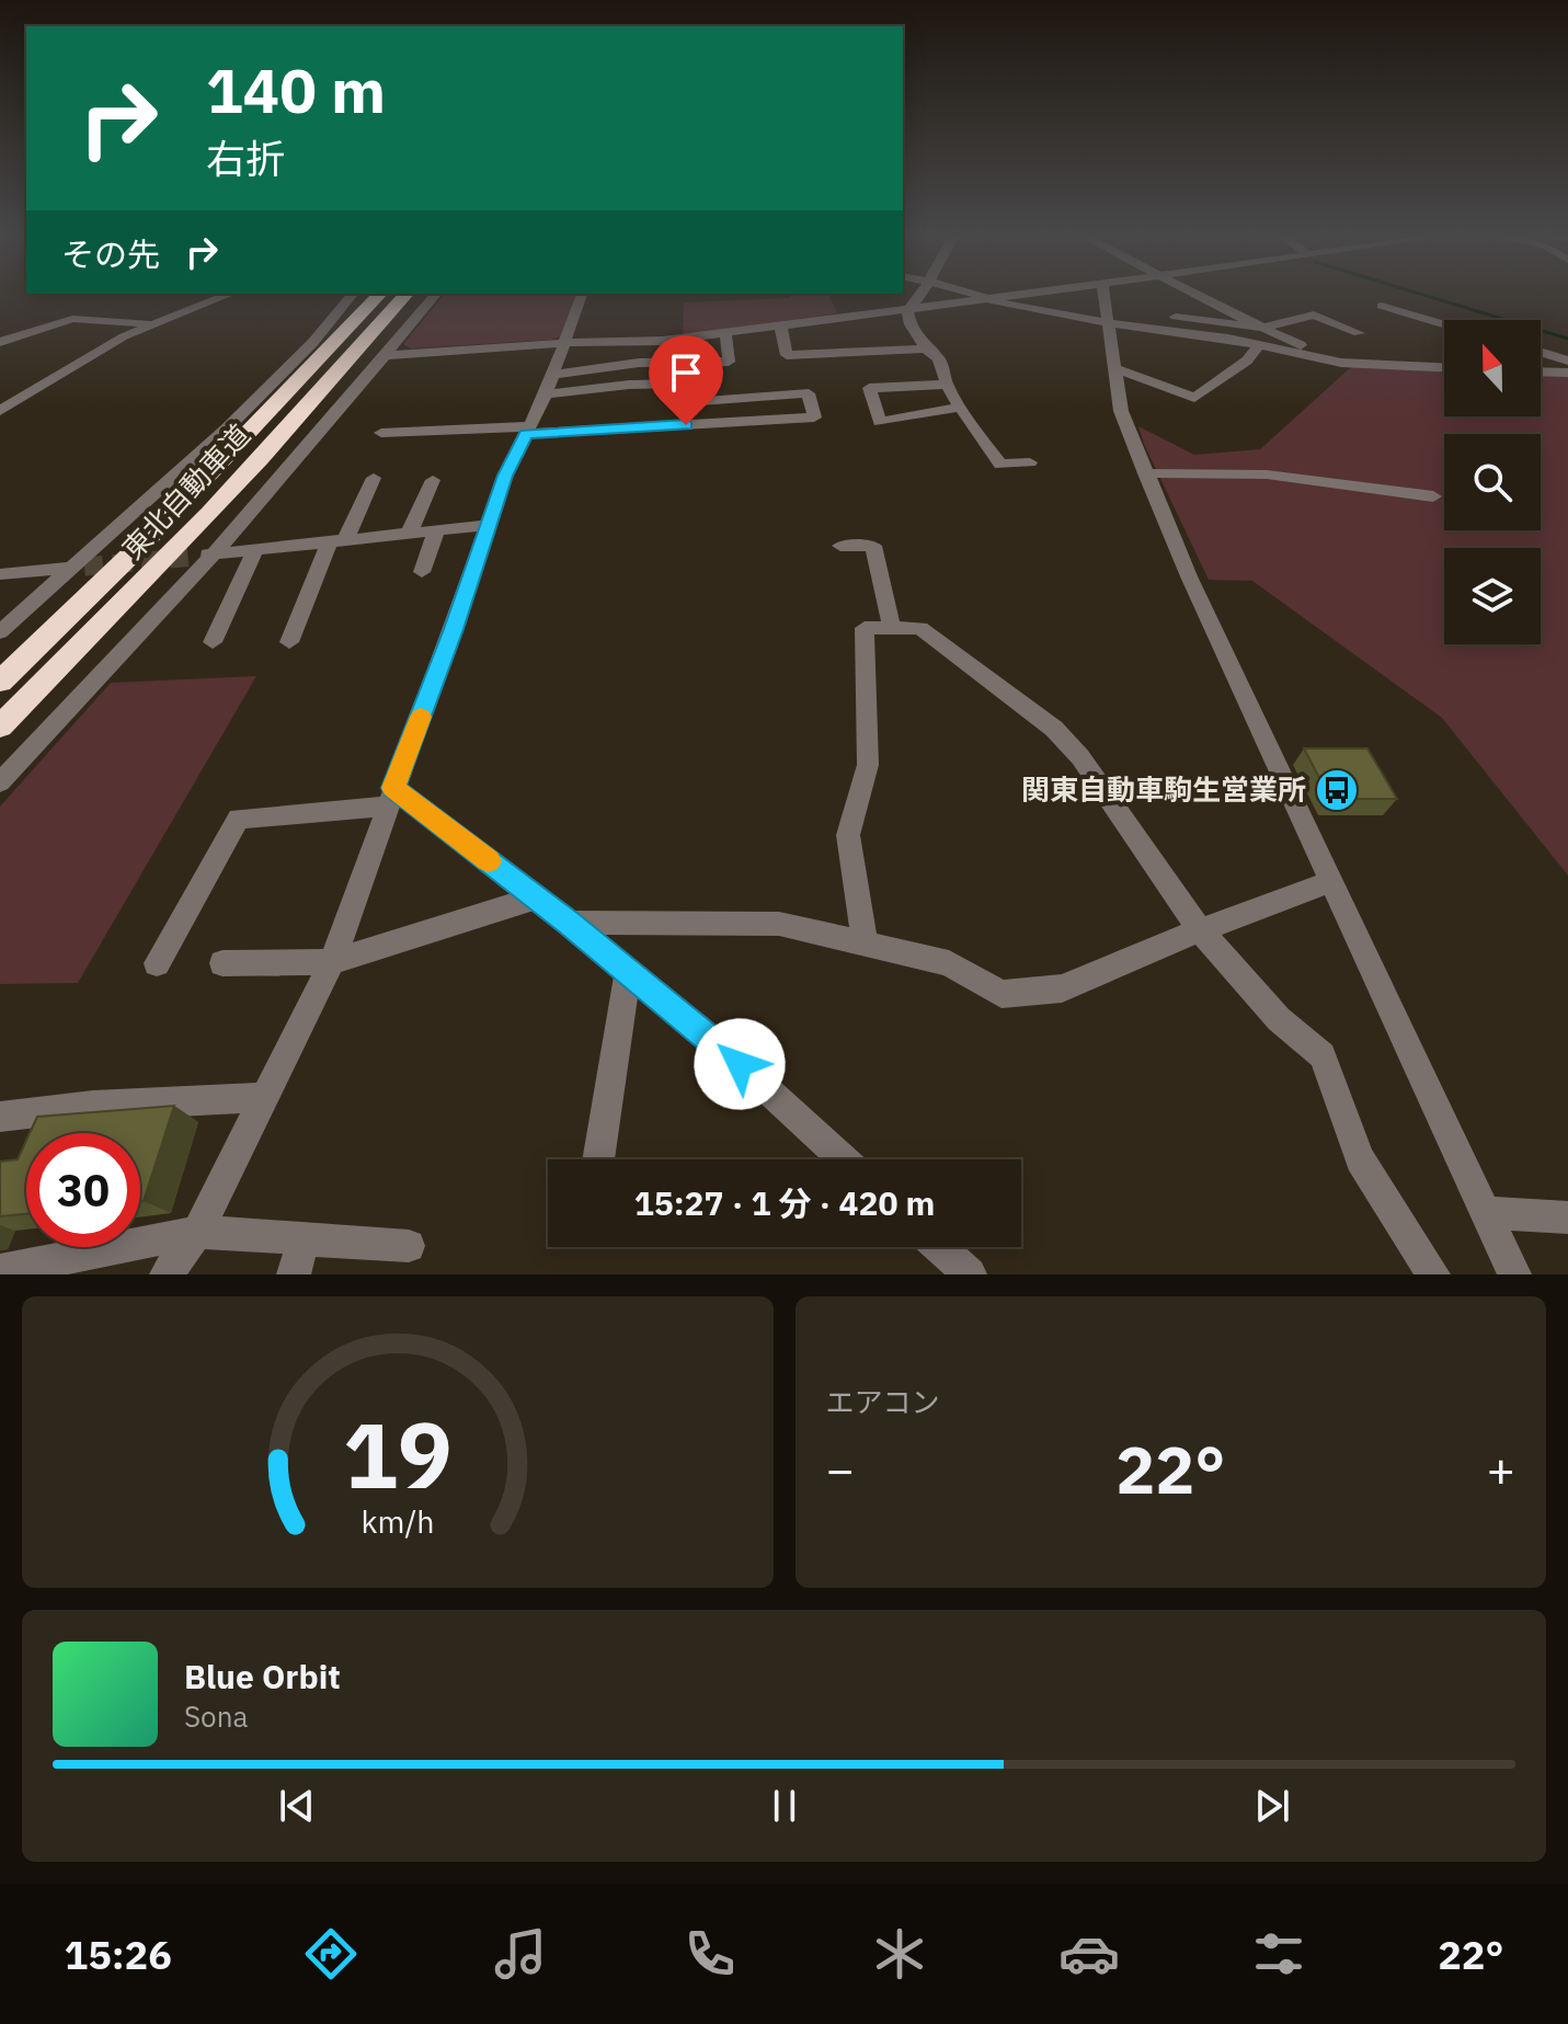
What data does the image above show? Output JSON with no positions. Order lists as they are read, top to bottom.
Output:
{
  "streets": {
    "highway": ["東北自動車道"]
  },
  "places": {
    "bus stop": ["関東自動車駒生営業所"]
  },
  "north": "top",
  "page": {
    "turn": ["140 m", "右折"],
    "then": "その先",
    "limit": "30",
    "trip": "15:27 · 1 分 · 420 m",
    "tile": "エアコン",
    "heat": ["−", "22°", "+"],
    "song": ["Blue Orbit", "Sona"],
    "tabs": ["15:26", "22°"],
    "gauge": ["19", "km/h"]
  }
}
